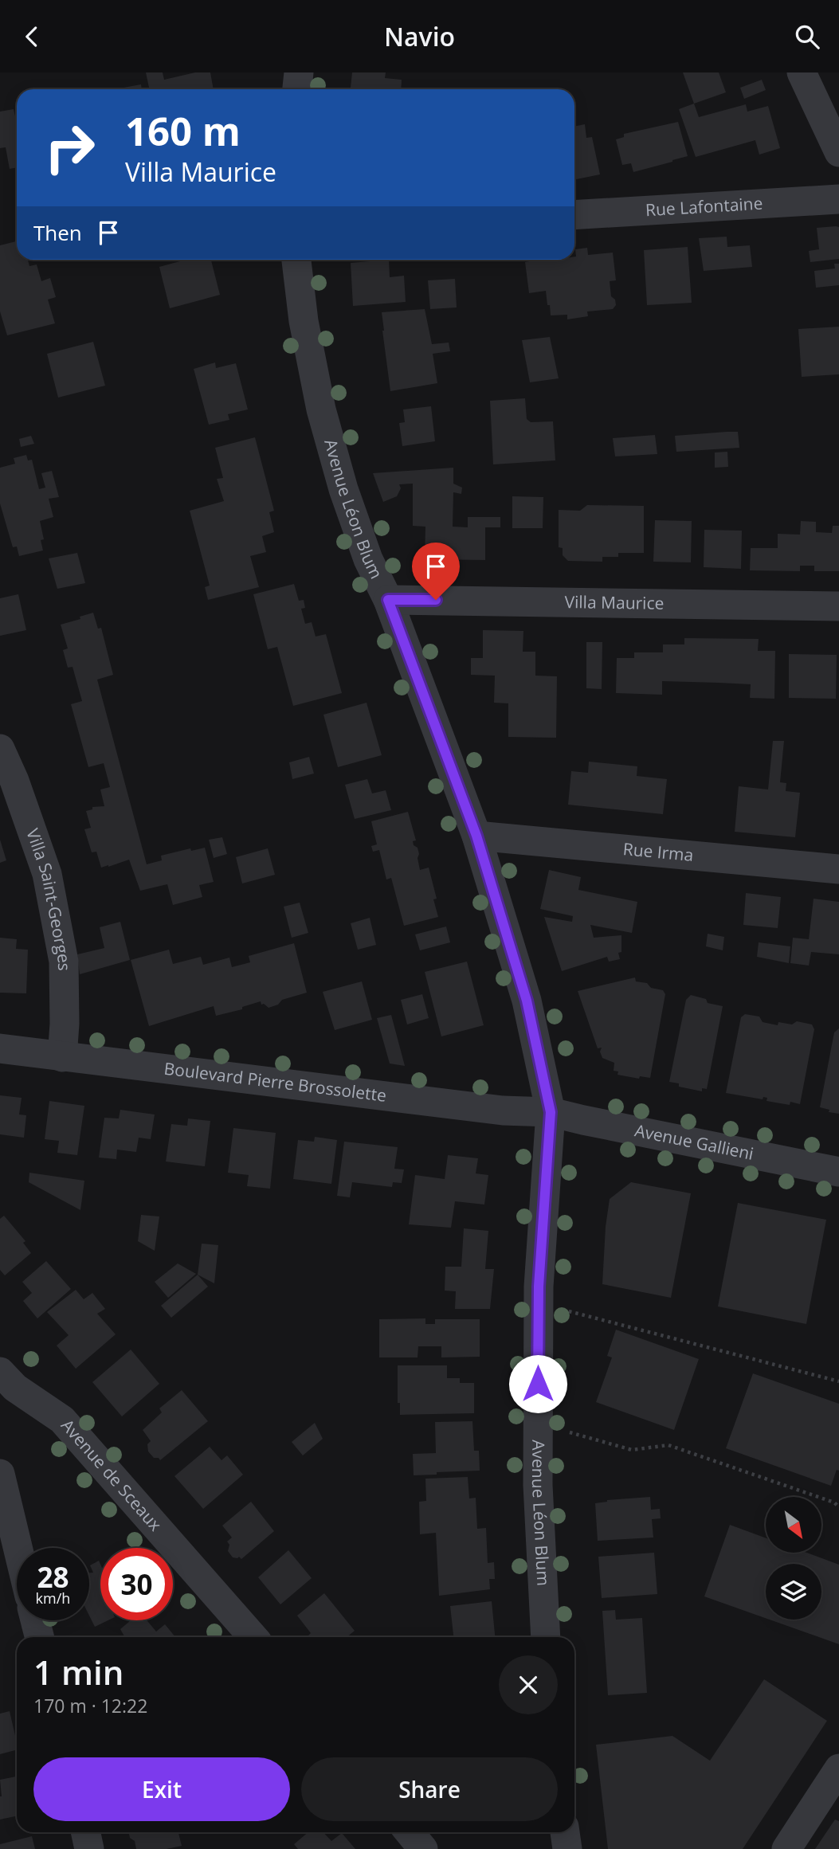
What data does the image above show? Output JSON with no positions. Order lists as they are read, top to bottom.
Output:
{
  "streets": {
    "street": [
      "Rue Lafontaine",
      "Avenue Léon Blum",
      "Villa Maurice",
      "Rue Irma",
      "Villa Saint-Georges",
      "Boulevard Pierre Brossolette",
      "Avenue Gallieni",
      "Avenue de Sceaux"
    ]
  },
  "crossings": [
    ["Avenue Léon Blum", "Villa Maurice"],
    ["Avenue Léon Blum", "Rue Irma"],
    ["Avenue Léon Blum", "Boulevard Pierre Brossolette"],
    ["Avenue Léon Blum", "Avenue Gallieni"],
    ["Villa Saint-Georges", "Boulevard Pierre Brossolette"],
    ["Boulevard Pierre Brossolette", "Avenue Gallieni"]
  ],
  "north": "bottom right",
  "page": {
    "header": "Navio",
    "turn": ["160 m", "Villa Maurice"],
    "then": "Then",
    "speed": "28 km/h",
    "limit": "30",
    "heading": ["1 min", "170 m · 12:22"],
    "buttons": ["Exit", "Share"]
  }
}
